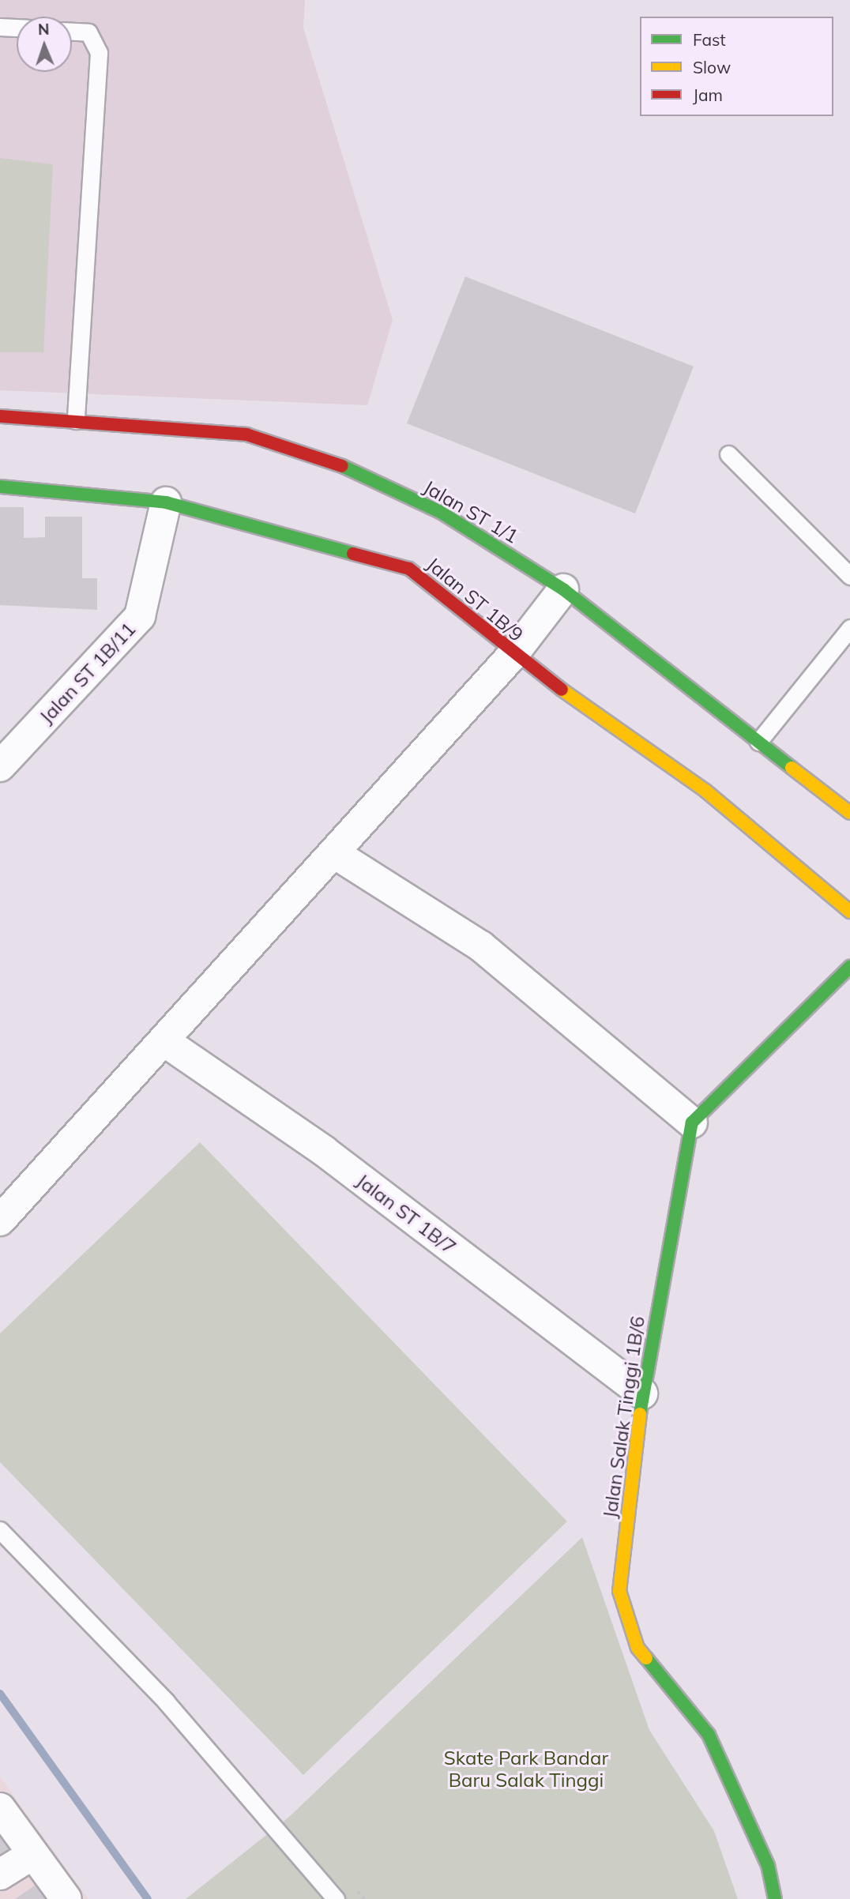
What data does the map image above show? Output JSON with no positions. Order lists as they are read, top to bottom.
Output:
{
  "streets": {
    "street": [
      "Jalan ST 1/1",
      "Jalan ST 1B/9",
      "Jalan ST 1B/11",
      "Jalan ST 1B/7",
      "Jalan Salak Tinggi 1B/6"
    ]
  },
  "crossings": [
    ["Jalan ST 1B/9", "Jalan ST 1B/11"],
    ["Jalan ST 1B/7", "Jalan Salak Tinggi 1B/6"]
  ],
  "parks": ["Skate Park Bandar Baru Salak Tinggi"],
  "legend": ["Fast", "Slow", "Jam"],
  "north": "top"
}
